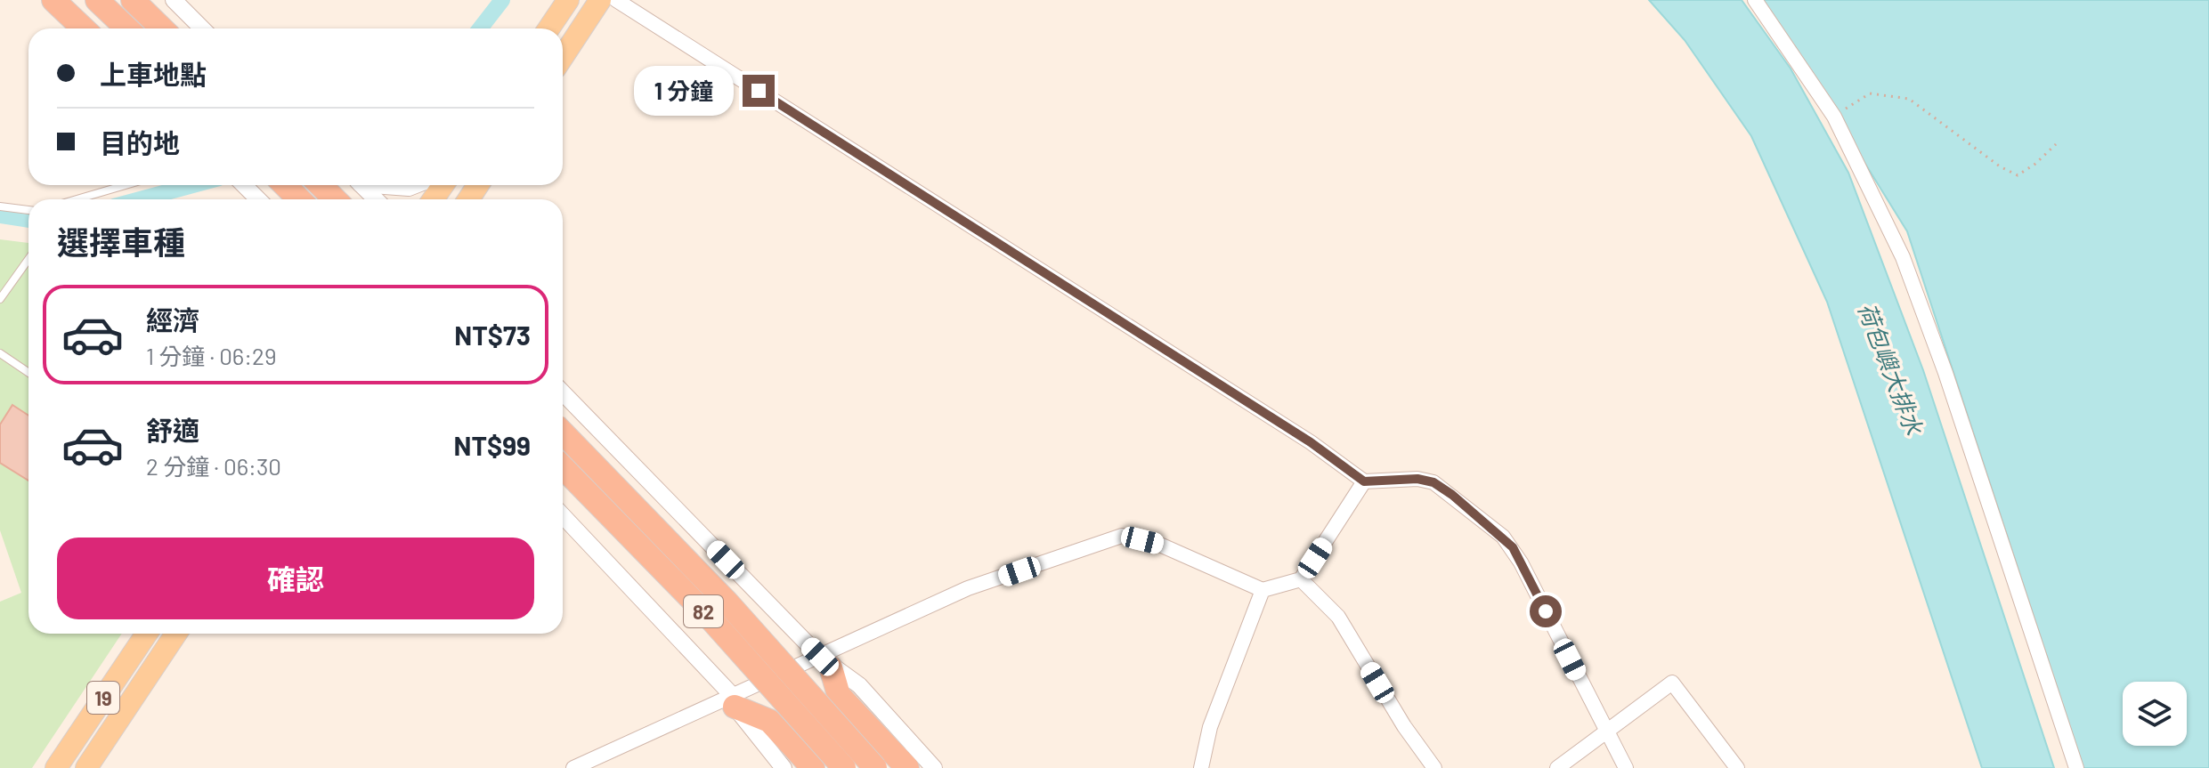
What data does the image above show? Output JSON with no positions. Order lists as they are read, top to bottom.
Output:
{
  "streets": {
    "highway": ["82"],
    "main road": ["19"]
  },
  "water": ["荷包嶼大排水"],
  "page": {
    "banner": ["上車地點", "目的地"],
    "bubble": "1 分鐘",
    "heading": "選擇車種",
    "list": [
      {
        "name": "經濟",
        "note": "1 分鐘 · 06:29",
        "value": "NT$73"
      },
      {
        "name": "舒適",
        "note": "2 分鐘 · 06:30",
        "value": "NT$99"
      }
    ],
    "buttons": "確認"
  }
}
